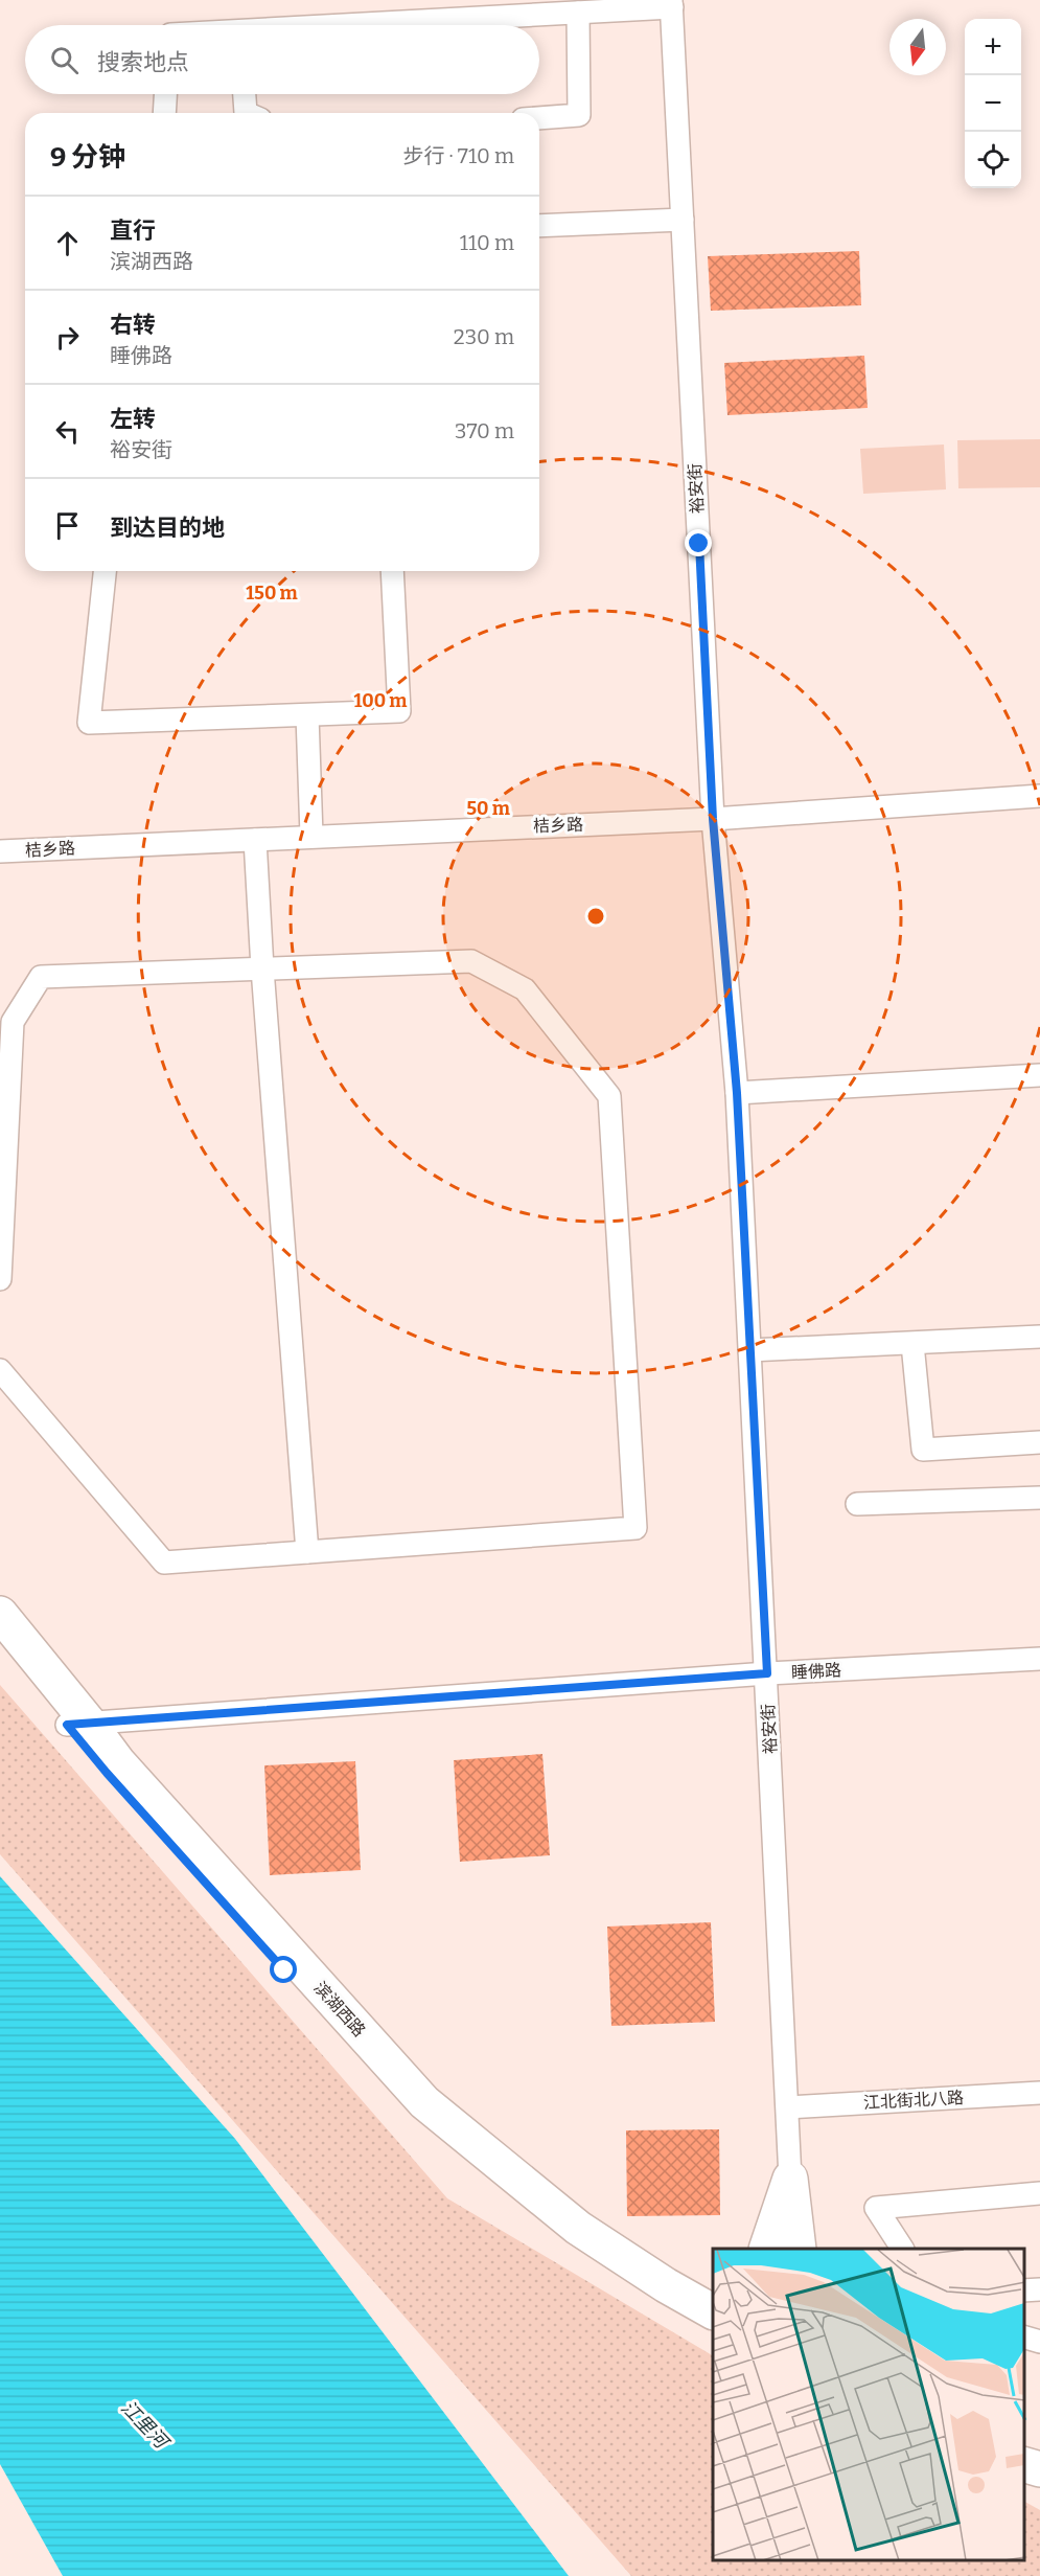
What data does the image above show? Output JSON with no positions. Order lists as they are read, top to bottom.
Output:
{
  "streets": {
    "main road": ["滨湖西路"],
    "street": [
      "裕安街",
      "桔乡路",
      "睡佛路",
      "江北街北八路"
    ]
  },
  "crossings": [
    ["裕安街", "桔乡路"],
    ["裕安街", "睡佛路"],
    ["裕安街", "江北街北八路"],
    ["睡佛路", "滨湖西路"]
  ],
  "water": ["江里河"],
  "north": "bottom",
  "page": {
    "map_buttons": ["+", "−"],
    "search": "搜索地点",
    "heading": ["9 分钟", "步行 · 710 m"],
    "list": [
      ["直行", "滨湖西路", "110 m"],
      ["右转", "睡佛路", "230 m"],
      ["左转", "裕安街", "370 m"],
      "到达目的地"
    ]
  },
  "rings": ["150 m", "100 m", "50 m"]
}
